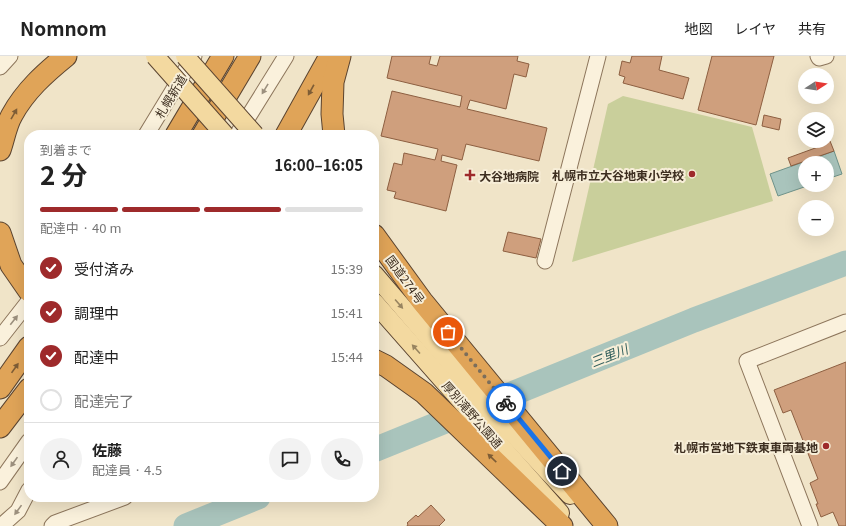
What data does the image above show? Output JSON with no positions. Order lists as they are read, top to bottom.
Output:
{
  "streets": {
    "highway": ["国道274号"],
    "main road": ["厚別滝野公園通"],
    "street": ["札幌新道"]
  },
  "crossings": [
    ["国道274号", "厚別滝野公園通"]
  ],
  "water": ["三里川"],
  "places": {
    "other": ["札幌市立大谷地東小学校", "札幌市営地下鉄東車両基地"],
    "health": ["大谷地病院"]
  },
  "north": "right",
  "page": {
    "header": "Nomnom",
    "nav": ["地図", "レイヤ", "共有"],
    "map_buttons": ["+", "−"],
    "heading": ["2 分", "到着まで", "16:00–16:05"],
    "panel": ["佐藤", "配達員 · 4.5"],
    "bar": "配達中 · 40 m",
    "list": [
      ["受付済み", "15:39"],
      ["調理中", "15:41"],
      ["配達中", "15:44"],
      "配達完了"
    ]
  }
}
